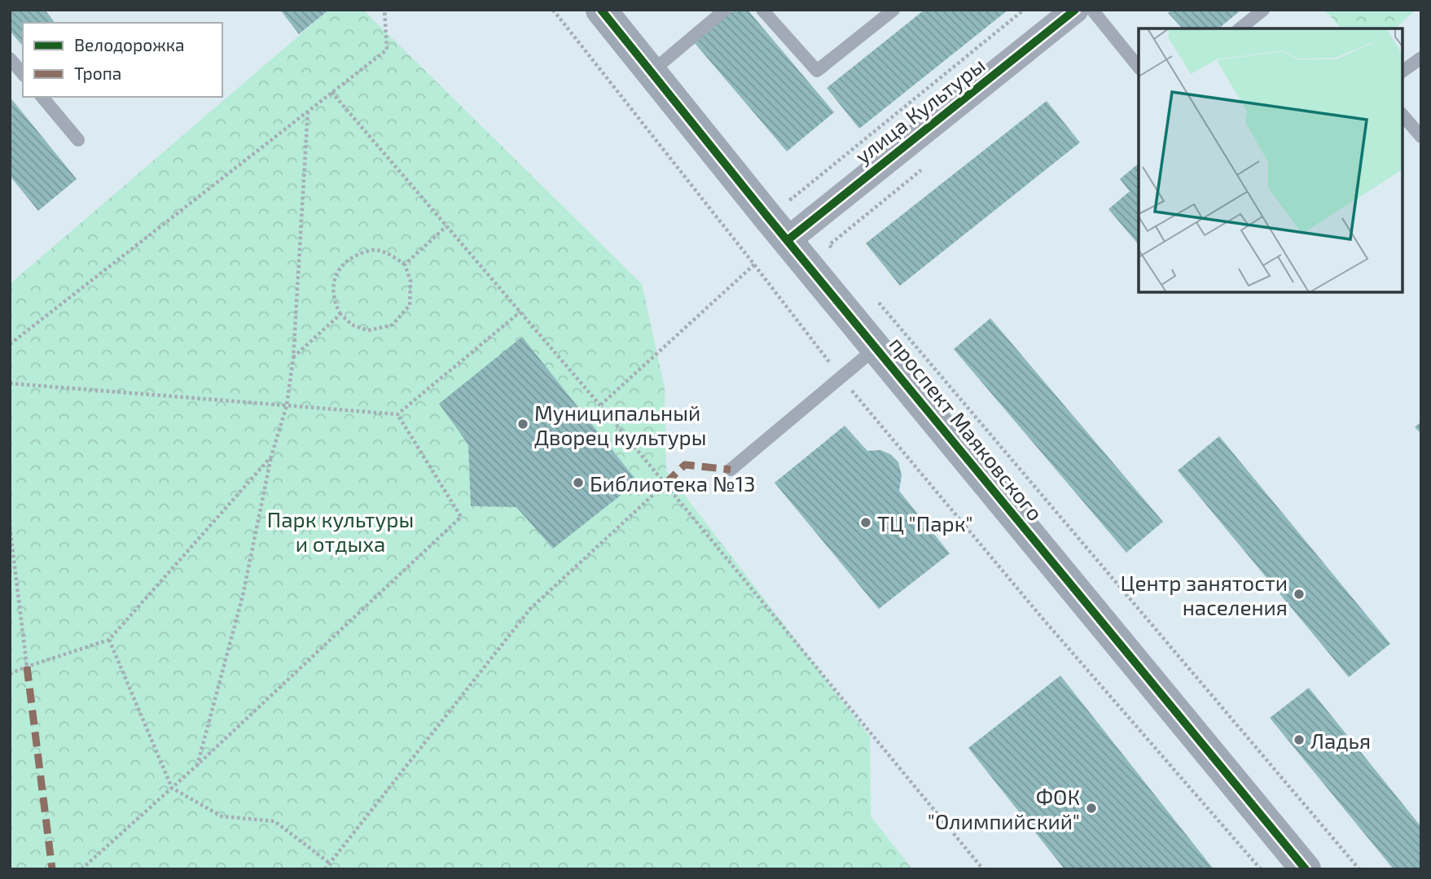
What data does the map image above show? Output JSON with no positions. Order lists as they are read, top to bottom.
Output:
{
  "streets": {
    "street": ["улица Культуры", "проспект Маяковского"]
  },
  "crossings": [
    ["улица Культуры", "проспект Маяковского"]
  ],
  "parks": ["Парк культуры и отдыха"],
  "places": [
    "Муниципальный Дворец культуры",
    "Библиотека №13",
    "ТЦ \"Парк\"",
    "Центр занятости населения",
    "Ладья",
    "ФОК \"Олимпийский\""
  ],
  "legend": ["Велодорожка", "Тропа"]
}
